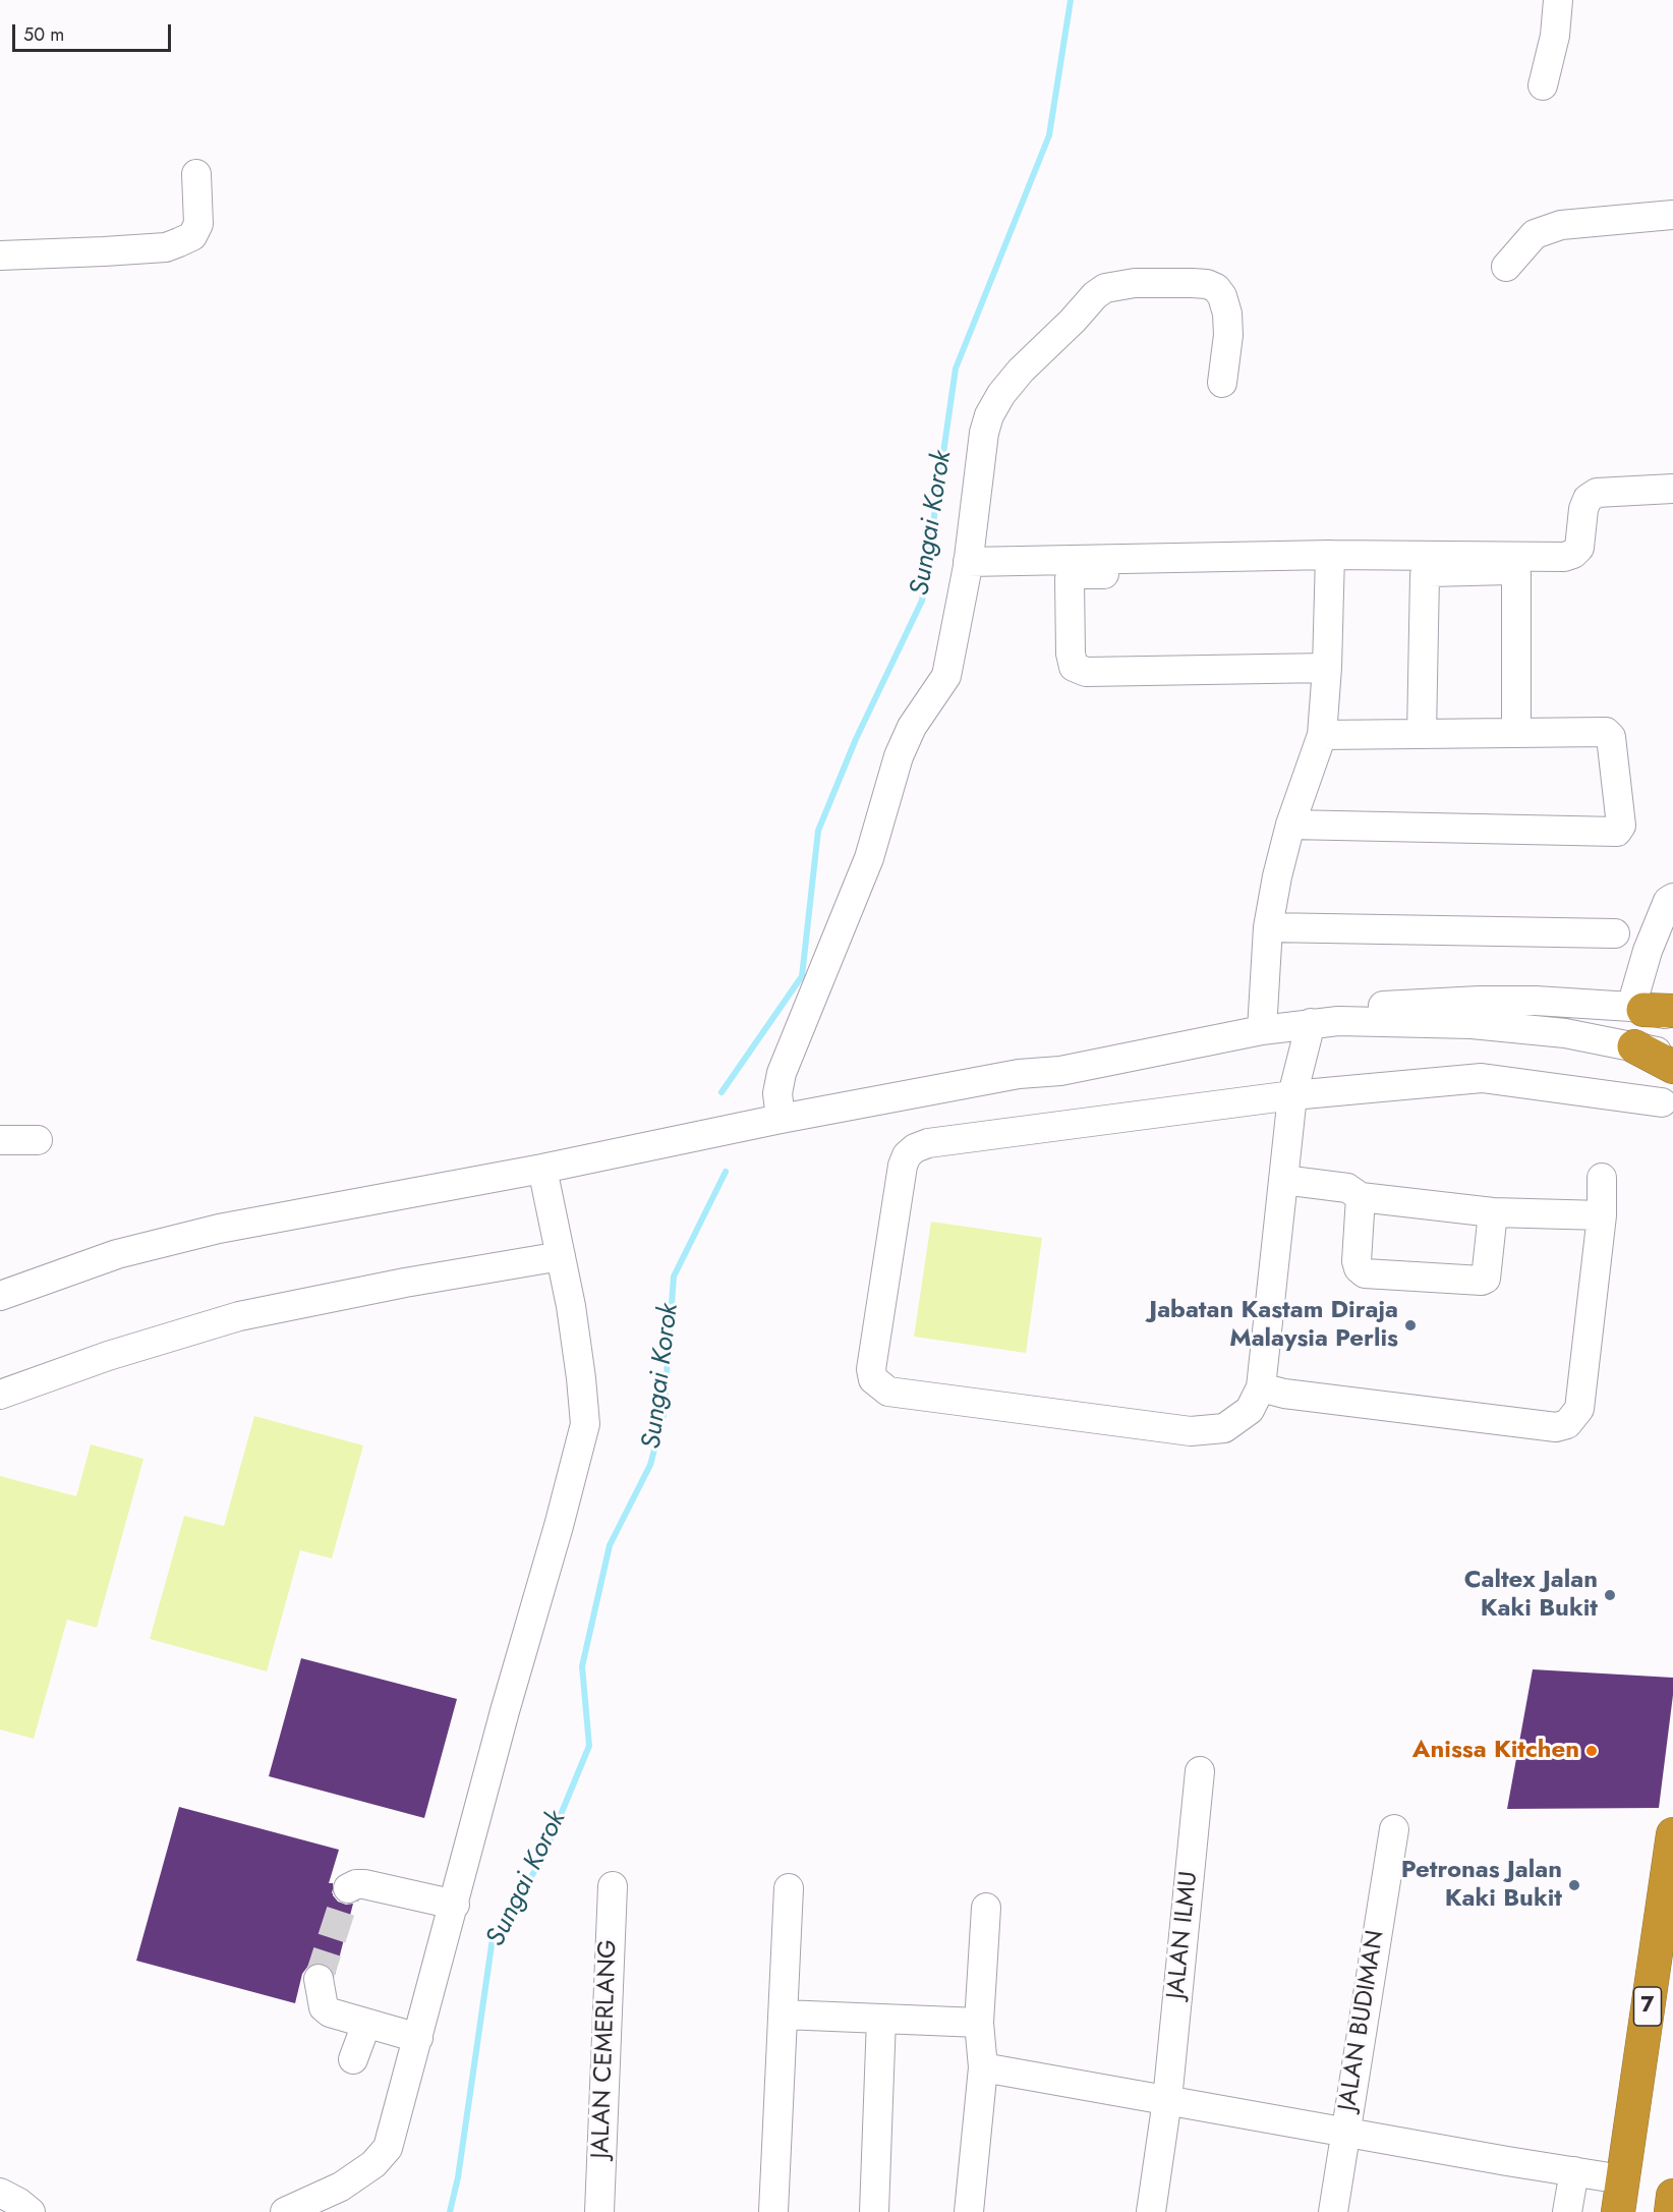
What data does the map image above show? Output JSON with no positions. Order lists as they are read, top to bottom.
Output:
{
  "streets": {
    "highway": ["7"],
    "street": ["JALAN ILMU", "JALAN BUDIMAN", "JALAN CEMERLANG"]
  },
  "water": ["Sungai Korok"],
  "places": [
    "Jabatan Kastam Diraja Malaysia Perlis",
    "Caltex Jalan Kaki Bukit",
    "Anissa Kitchen",
    "Petronas Jalan Kaki Bukit"
  ],
  "scale_bar": "50 m"
}
